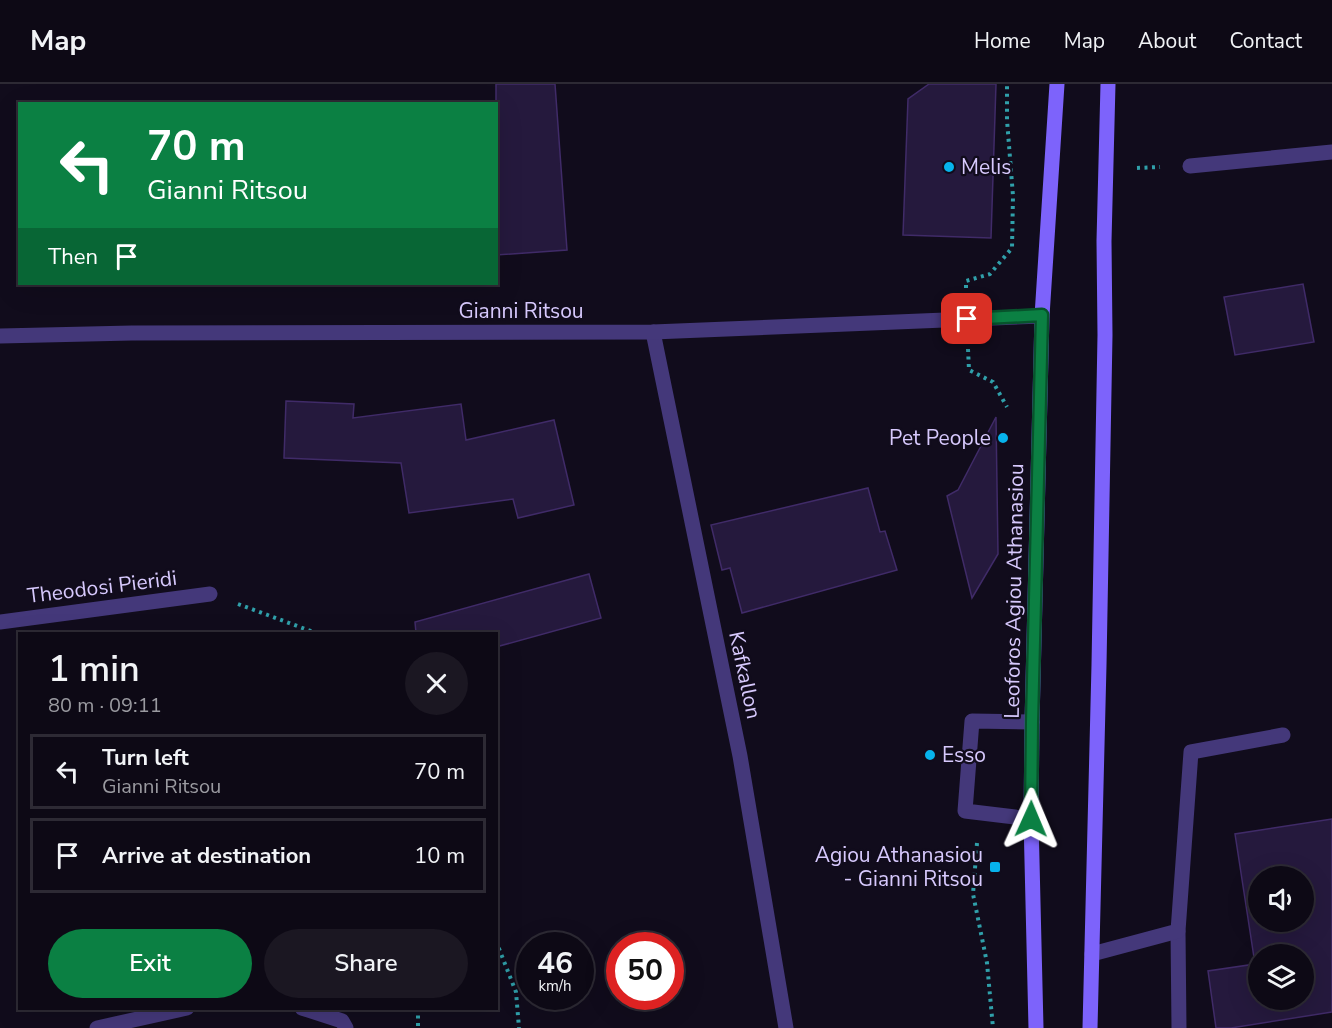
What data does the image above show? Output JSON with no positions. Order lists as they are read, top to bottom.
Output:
{
  "streets": {
    "main road": ["Leoforos Agiou Athanasiou"],
    "street": ["Gianni Ritsou", "Theodosi Pieridi", "Kafkallon"]
  },
  "crossings": [
    ["Gianni Ritsou", "Leoforos Agiou Athanasiou"],
    ["Gianni Ritsou", "Kafkallon"]
  ],
  "places": {
    "other": ["Melis", "Pet People", "Esso"],
    "transit": ["Agiou Athanasiou - Gianni Ritsou"]
  },
  "page": {
    "header": "Map",
    "nav": [
      "Home",
      "Map",
      "About",
      "Contact"
    ],
    "turn": ["70 m", "Gianni Ritsou"],
    "then": "Then",
    "heading": ["1 min", "80 m · 09:11"],
    "list": [
      {
        "name": "Turn left",
        "note": "Gianni Ritsou",
        "value": "70 m"
      },
      {
        "name": "Arrive at destination",
        "value": "10 m"
      }
    ],
    "buttons": ["Exit", "Share"],
    "speed": "46 km/h",
    "limit": "50"
  }
}
